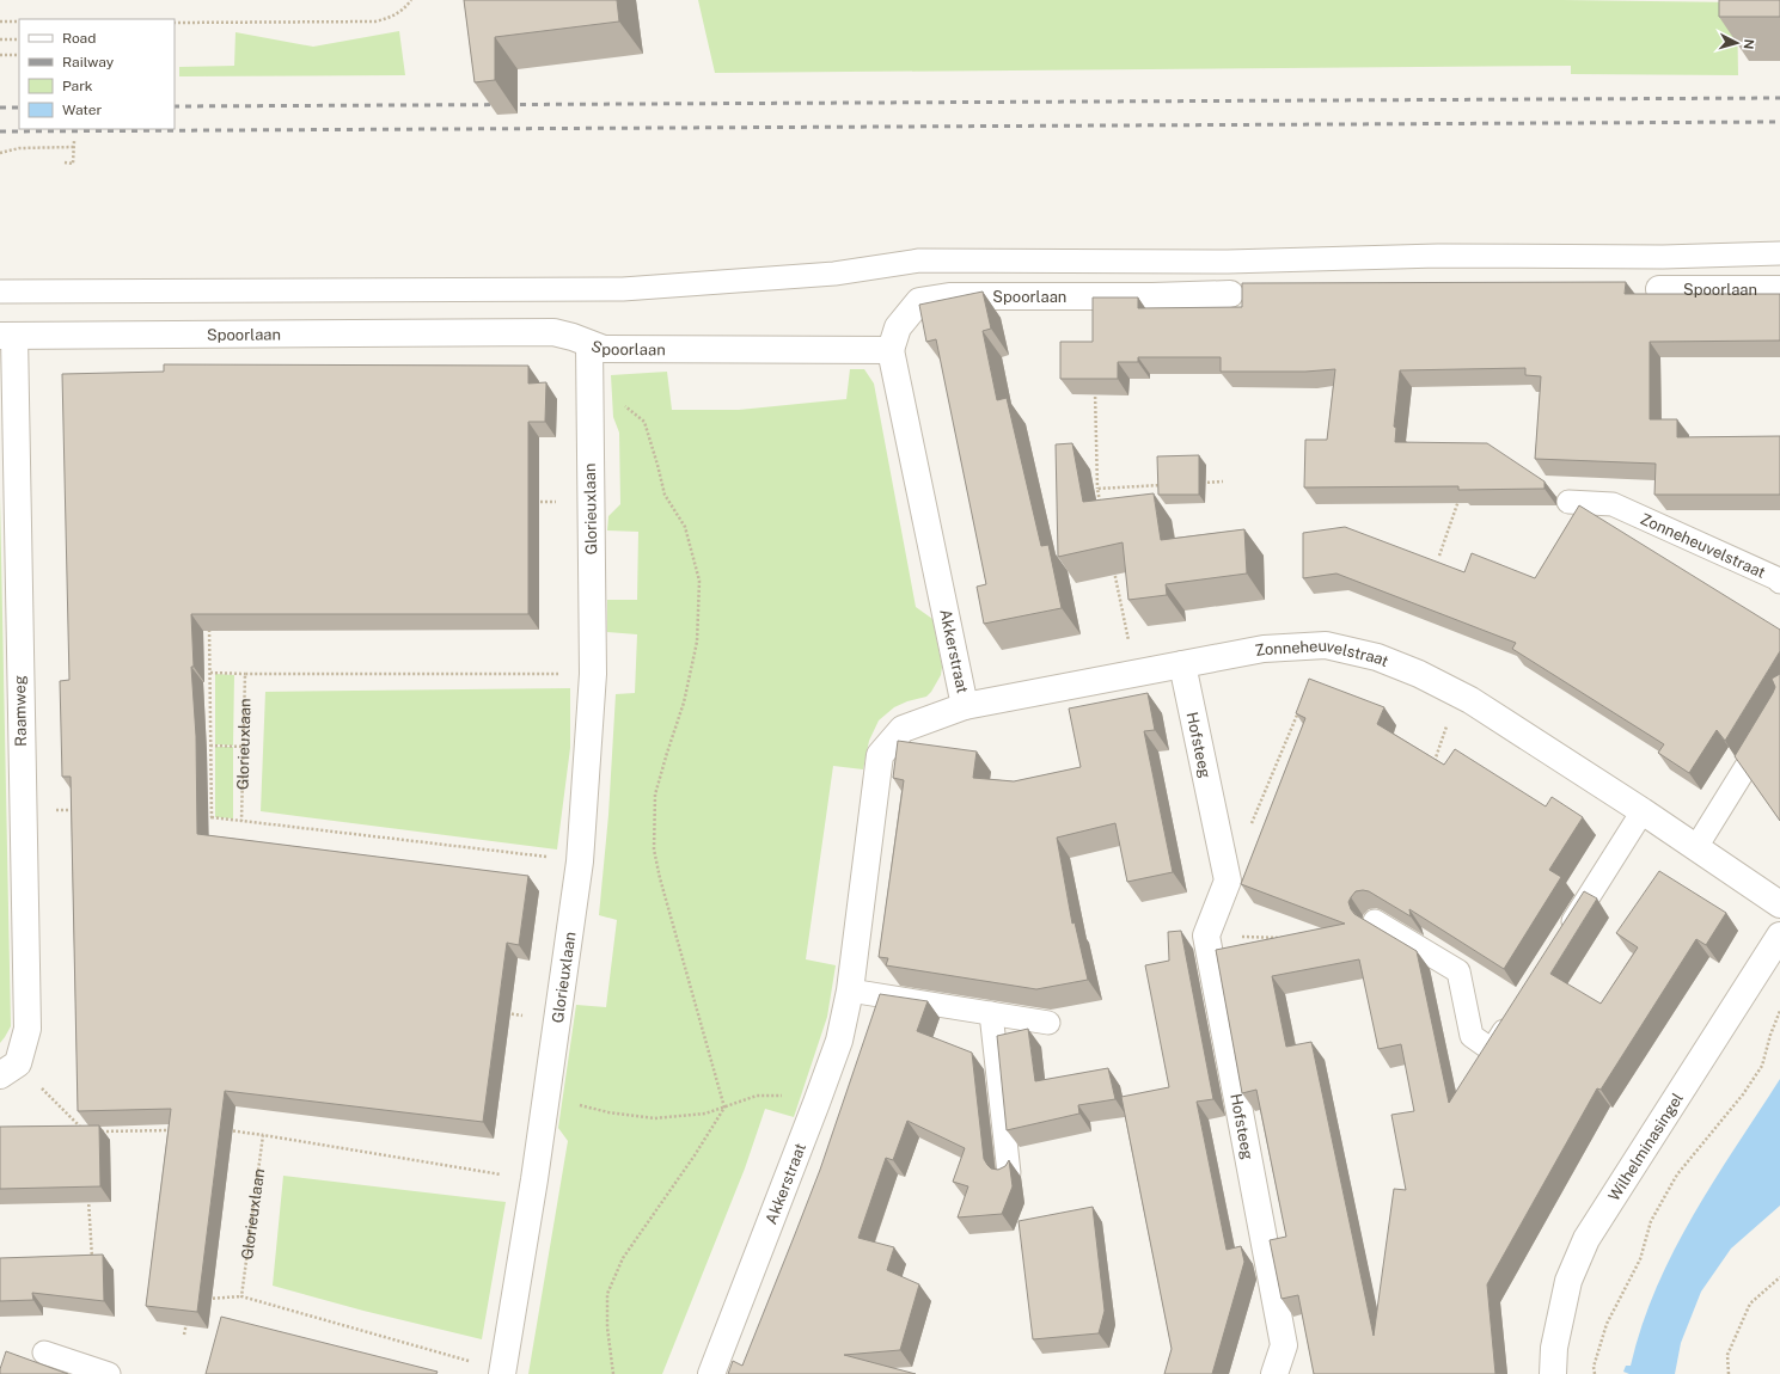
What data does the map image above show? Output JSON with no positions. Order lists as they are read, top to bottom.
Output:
{
  "streets": {
    "street": [
      "Spoorlaan",
      "Glorieuxlaan",
      "Zonneheuvelstraat",
      "Akkerstraat",
      "Raamweg",
      "Hofsteeg",
      "Wilhelminasingel"
    ]
  },
  "crossings": [
    ["Spoorlaan", "Glorieuxlaan"],
    ["Spoorlaan", "Akkerstraat"],
    ["Spoorlaan", "Raamweg"],
    ["Zonneheuvelstraat", "Akkerstraat"],
    ["Zonneheuvelstraat", "Hofsteeg"]
  ],
  "legend": [
    "Road",
    "Railway",
    "Park",
    "Water"
  ],
  "north": "right"
}
